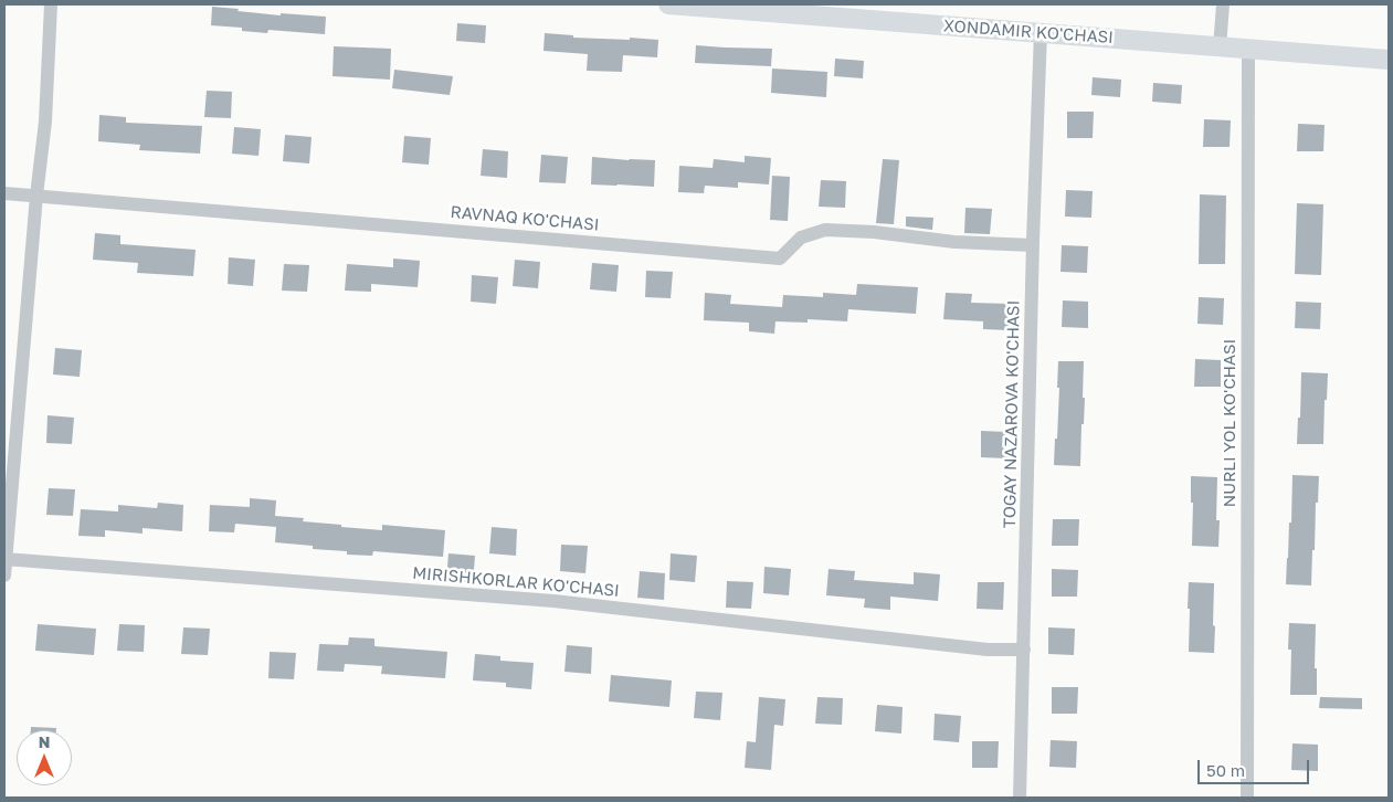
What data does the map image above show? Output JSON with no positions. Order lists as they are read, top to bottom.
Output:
{
  "streets": {
    "main road": ["XONDAMIR KO'CHASI"],
    "street": [
      "RAVNAQ KO'CHASI",
      "TOGAY NAZAROVA KO'CHASI",
      "NURLI YOL KO'CHASI",
      "MIRISHKORLAR KO'CHASI"
    ]
  },
  "crossings": [
    ["XONDAMIR KO'CHASI", "TOGAY NAZAROVA KO'CHASI"],
    ["XONDAMIR KO'CHASI", "NURLI YOL KO'CHASI"],
    ["RAVNAQ KO'CHASI", "TOGAY NAZAROVA KO'CHASI"],
    ["TOGAY NAZAROVA KO'CHASI", "MIRISHKORLAR KO'CHASI"]
  ],
  "scale_bar": "50 m",
  "north": "top"
}
